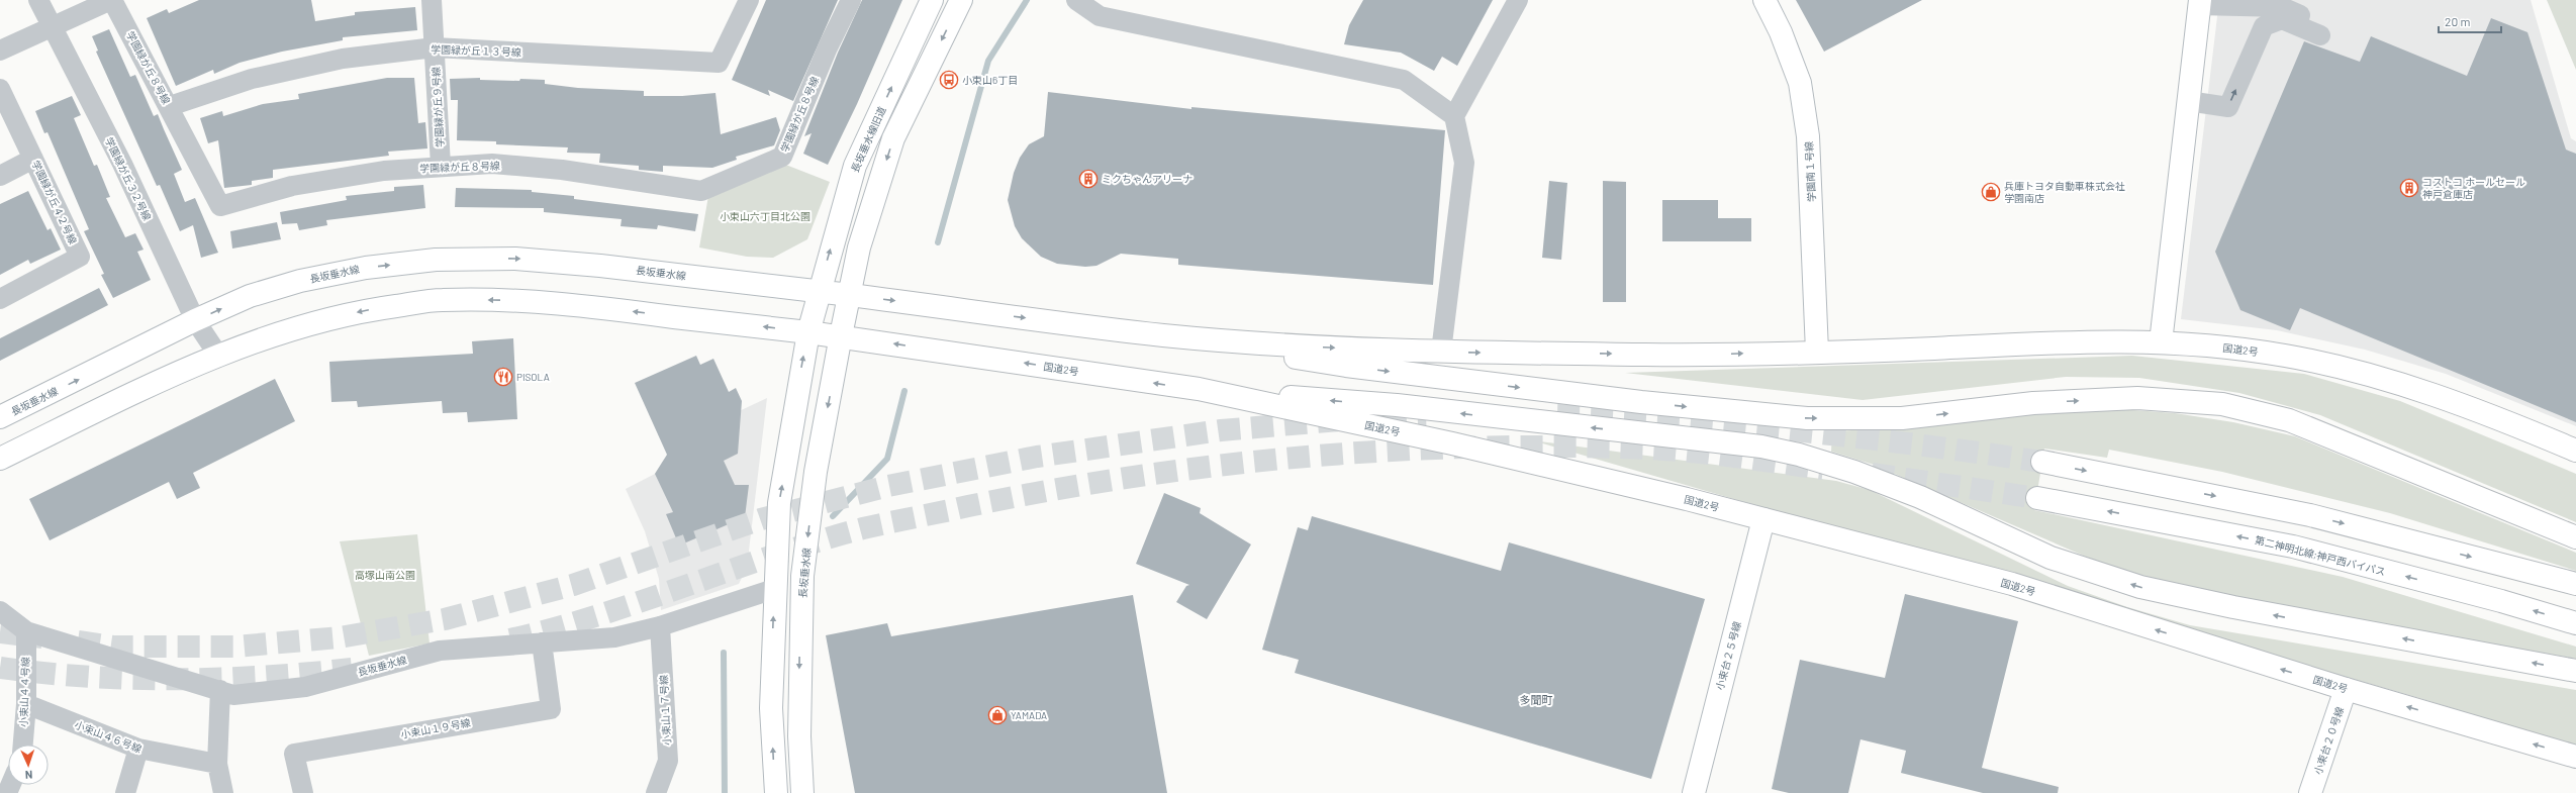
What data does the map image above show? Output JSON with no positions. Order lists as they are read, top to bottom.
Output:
{
  "streets": {
    "main road": [
      "長坂垂水線旧道",
      "学園南１号線",
      "長坂垂水線",
      "国道2号",
      "第二神明北線;神戸西バイパス",
      "小束台２５号線",
      "小束台２０号線"
    ],
    "street": [
      "学園緑が丘１３号線",
      "学園緑が丘８号線",
      "学園緑が丘９号線",
      "学園緑が丘３２号線",
      "学園緑が丘４２号線",
      "小束山４４号線",
      "小束山１７号線",
      "小束山１９号線",
      "小束山４６号線"
    ]
  },
  "crossings": [
    ["学園緑が丘１３号線", "学園緑が丘８号線"],
    ["学園緑が丘１３号線", "学園緑が丘９号線"],
    ["学園緑が丘８号線", "学園緑が丘９号線"],
    ["長坂垂水線旧道", "長坂垂水線"],
    ["長坂垂水線旧道", "国道2号"],
    ["学園南１号線", "国道2号"],
    ["学園緑が丘３２号線", "長坂垂水線"],
    ["長坂垂水線", "国道2号"],
    ["長坂垂水線", "小束山４４号線"],
    ["長坂垂水線", "小束山１７号線"],
    ["長坂垂水線", "小束山１９号線"],
    ["国道2号", "小束台２５号線"],
    ["国道2号", "小束台２０号線"],
    ["小束山４４号線", "小束山４６号線"]
  ],
  "districts": ["多聞町"],
  "parks": ["小束山六丁目北公園", "高塚山南公園"],
  "places": {
    "bus stop": ["小束山6丁目"],
    "building": ["ミクちゃんアリーナ", "コストコ ホールセール 神戸倉庫店"],
    "shop": ["兵庫トヨタ自動車株式会社 学園南店", "YAMADA"],
    "restaurant": ["PISOLA"]
  },
  "scale_bar": "20 m",
  "north": "bottom"
}
